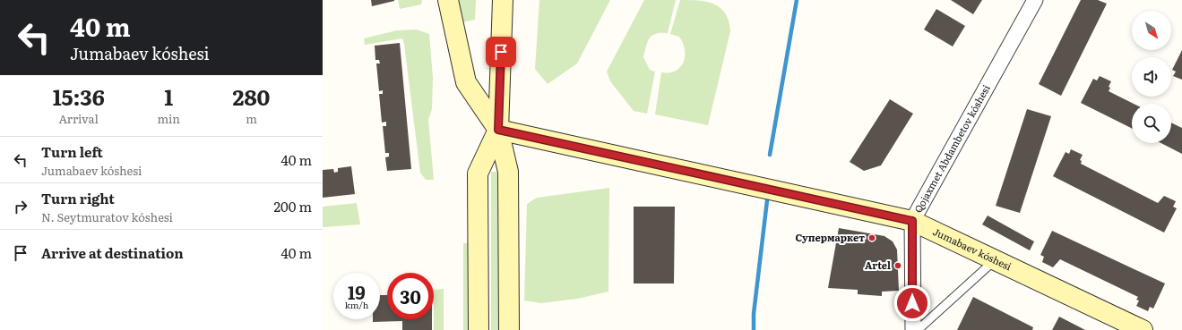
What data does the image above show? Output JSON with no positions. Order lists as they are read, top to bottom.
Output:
{
  "streets": {
    "street": ["Qojaxmet Abdambetov kóshesi", "Jumabaev kóshesi"]
  },
  "crossings": [
    ["Qojaxmet Abdambetov kóshesi", "Jumabaev kóshesi"]
  ],
  "places": ["Супермаркет", "Artel"],
  "north": "bottom right",
  "page": {
    "turn": ["40 m", "Jumabaev kóshesi"],
    "eta": [
      "15:36",
      "Arrival",
      "1",
      "min",
      "280",
      "m"
    ],
    "list": [
      {
        "name": "Turn left",
        "note": "Jumabaev kóshesi",
        "value": "40 m"
      },
      {
        "name": "Turn right",
        "note": "N. Seytmuratov kóshesi",
        "value": "200 m"
      },
      {
        "name": "Arrive at destination",
        "value": "40 m"
      }
    ],
    "speed": "19 km/h",
    "limit": "30"
  }
}
